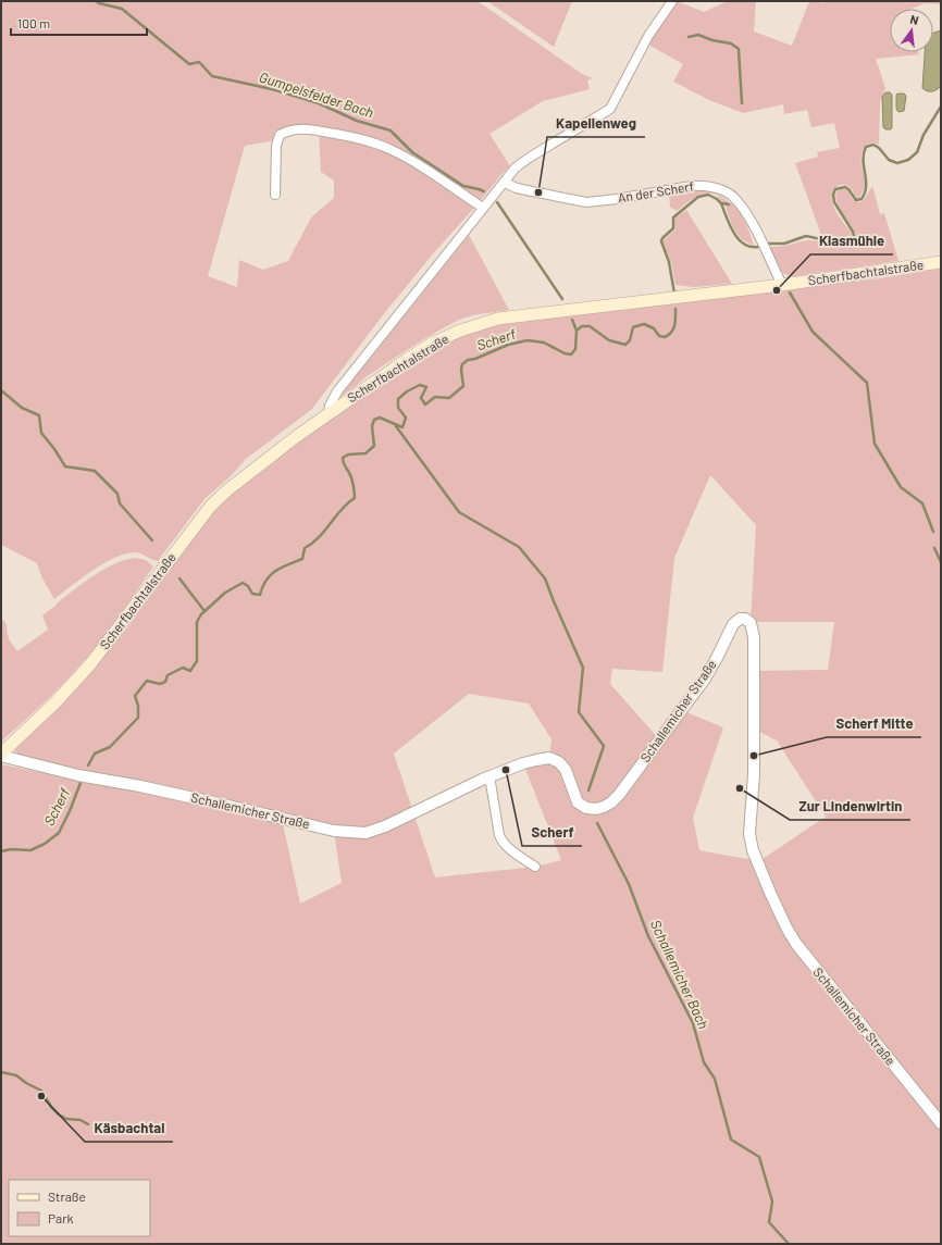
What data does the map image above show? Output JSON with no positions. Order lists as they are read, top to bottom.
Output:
{
  "streets": {
    "main road": ["Scherfbachtalstraße"],
    "street": ["An der Scherf", "Schallemicher Straße"]
  },
  "crossings": [
    ["An der Scherf", "Scherfbachtalstraße"],
    ["Scherfbachtalstraße", "Schallemicher Straße"]
  ],
  "water": ["Gumpelsfelder Bach", "Scherf", "Schallemicher Bach"],
  "places": [
    "Kapellenweg",
    "Klasmühle",
    "Scherf Mitte",
    "Scherf",
    "Zur Lindenwirtin",
    "Käsbachtal"
  ],
  "legend": ["Straße", "Park"],
  "scale_bar": "100 m",
  "north": "top"
}
